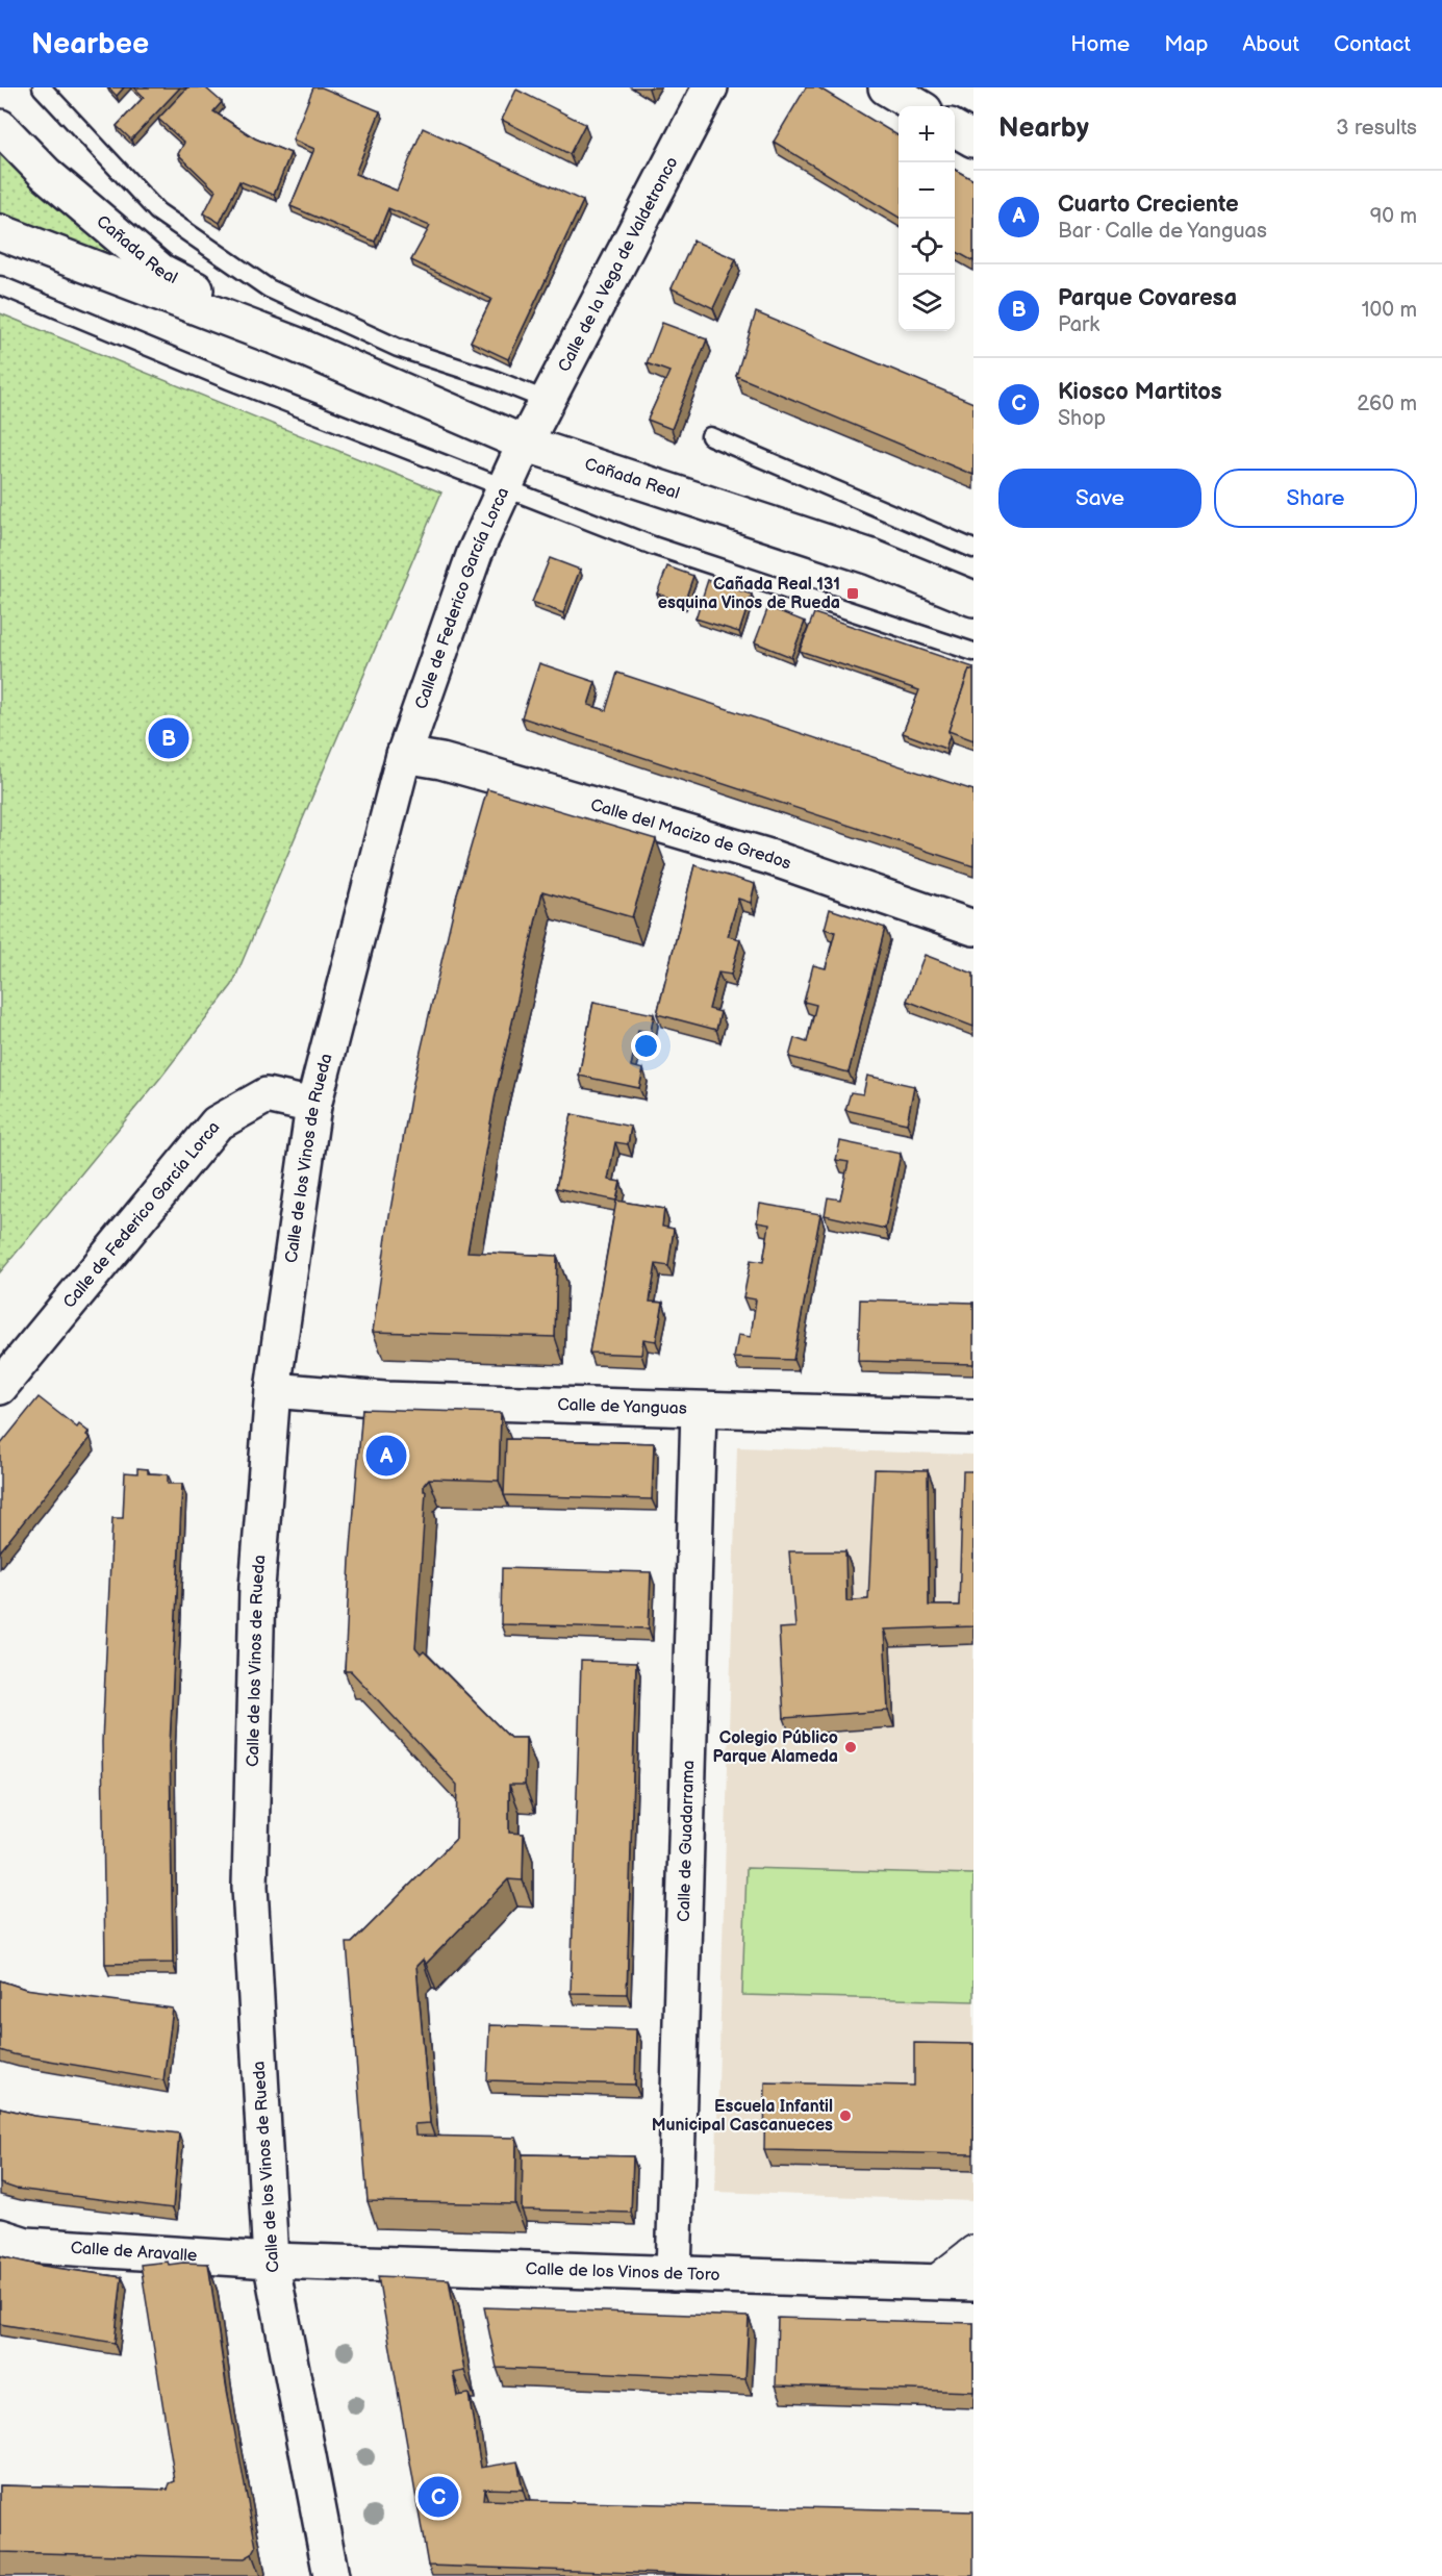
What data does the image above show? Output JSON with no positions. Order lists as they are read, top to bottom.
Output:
{
  "streets": {
    "street": [
      "Cañada Real",
      "Calle de la Vega de Valdetronco",
      "Calle de Federico García Lorca",
      "Calle del Macizo de Gredos",
      "Calle de los Vinos de Rueda",
      "Calle de Yanguas",
      "Calle de Guadarrama",
      "Calle de Aravalle",
      "Calle de los Vinos de Toro"
    ]
  },
  "crossings": [
    ["Cañada Real", "Calle de la Vega de Valdetronco"],
    ["Cañada Real", "Calle de Federico García Lorca"],
    ["Calle de la Vega de Valdetronco", "Calle de Federico García Lorca"],
    ["Calle de Federico García Lorca", "Calle del Macizo de Gredos"],
    ["Calle de Federico García Lorca", "Calle de los Vinos de Rueda"],
    ["Calle del Macizo de Gredos", "Calle de los Vinos de Rueda"],
    ["Calle de los Vinos de Rueda", "Calle de Yanguas"],
    ["Calle de los Vinos de Rueda", "Calle de Aravalle"],
    ["Calle de los Vinos de Rueda", "Calle de los Vinos de Toro"],
    ["Calle de Yanguas", "Calle de Guadarrama"],
    ["Calle de Guadarrama", "Calle de los Vinos de Toro"],
    ["Calle de Aravalle", "Calle de los Vinos de Toro"]
  ],
  "places": {
    "transit": ["Cañada Real 131 esquina Vinos de Rueda"],
    "other": ["Colegio Público Parque Alameda", "Escuela Infantil Municipal Cascanueces"]
  },
  "page": {
    "header": "Nearbee",
    "nav": [
      "Home",
      "Map",
      "About",
      "Contact"
    ],
    "heading": ["Nearby", "3 results"],
    "map_buttons": ["+", "−"],
    "list": [
      {
        "mark": "A",
        "name": "Cuarto Creciente",
        "note": "Bar · Calle de Yanguas",
        "value": "90 m"
      },
      {
        "mark": "B",
        "name": "Parque Covaresa",
        "note": "Park",
        "value": "100 m"
      },
      {
        "mark": "C",
        "name": "Kiosco Martitos",
        "note": "Shop",
        "value": "260 m"
      }
    ],
    "buttons": ["Save", "Share"],
    "pins": ["B", "A", "C"]
  }
}
